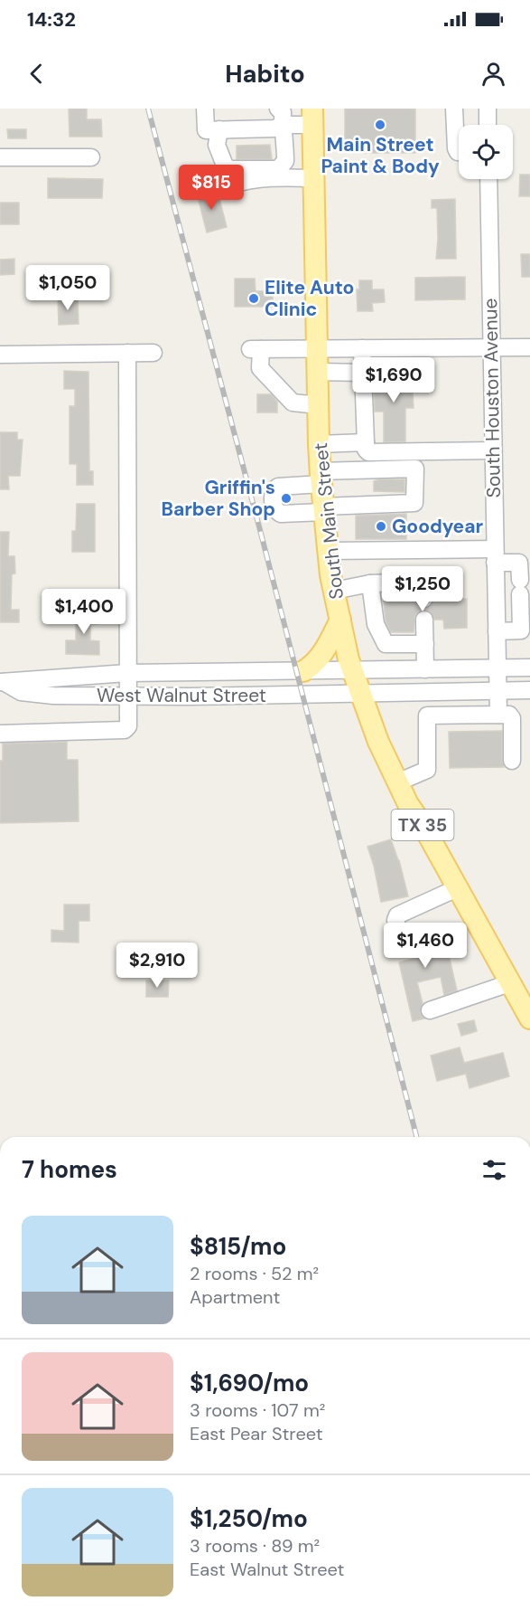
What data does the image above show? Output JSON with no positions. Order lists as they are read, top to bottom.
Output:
{
  "streets": {
    "main road": ["South Main Street", "TX 35"],
    "street": ["South Houston Avenue", "West Walnut Street"]
  },
  "crossings": [
    ["South Houston Avenue", "West Walnut Street"],
    ["South Main Street", "West Walnut Street"]
  ],
  "places": [
    "Main Street Paint & Body",
    "Elite Auto Clinic",
    "Griffin's Barber Shop",
    "Goodyear"
  ],
  "page": {
    "status": "14:32",
    "header": "Habito",
    "price": [
      "$815",
      "$1,050",
      "$1,690",
      "$1,250",
      "$1,400",
      "$1,460",
      "$2,910"
    ],
    "heading": "7 homes",
    "list": [
      {
        "name": "$815/mo",
        "note": "2 rooms · 52 m² · Apartment"
      },
      {
        "name": "$1,690/mo",
        "note": "3 rooms · 107 m² · East Pear Street"
      },
      {
        "name": "$1,250/mo",
        "note": "3 rooms · 89 m² · East Walnut Street"
      }
    ]
  }
}
